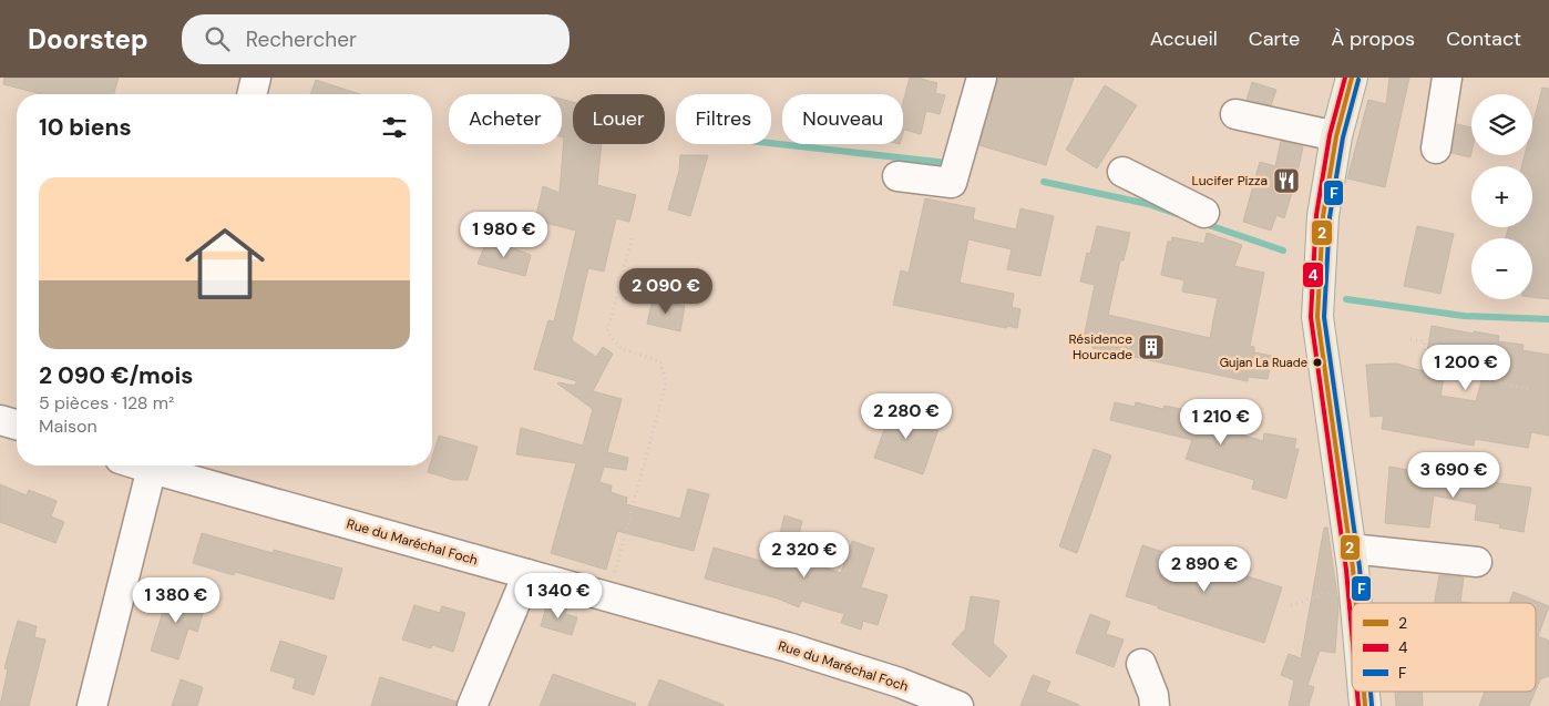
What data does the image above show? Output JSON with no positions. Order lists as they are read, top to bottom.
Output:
{
  "streets": {
    "street": ["Rue du Maréchal Foch"]
  },
  "places": {
    "restaurant": ["Lucifer Pizza"],
    "building": ["Résidence Hourcade"],
    "other": ["Gujan La Ruade"]
  },
  "lines": ["transit line 2", "transit line 4", "transit line F"],
  "legend": ["2", "4", "F"],
  "page": {
    "header": "Doorstep",
    "search": "Rechercher",
    "nav": [
      "Accueil",
      "Carte",
      "À propos",
      "Contact"
    ],
    "map_buttons": ["+", "−"],
    "chip": [
      "Acheter",
      "Louer",
      "Filtres",
      "Nouveau"
    ],
    "heading": "10 biens",
    "list": [
      {
        "name": "2 090 €/mois",
        "note": "5 pièces · 128 m² · Maison"
      }
    ],
    "price": [
      "1 980 €",
      "2 090 €",
      "1 200 €",
      "2 280 €",
      "1 210 €",
      "3 690 €",
      "2 320 €",
      "2 890 €",
      "1 340 €",
      "1 380 €"
    ]
  }
}
